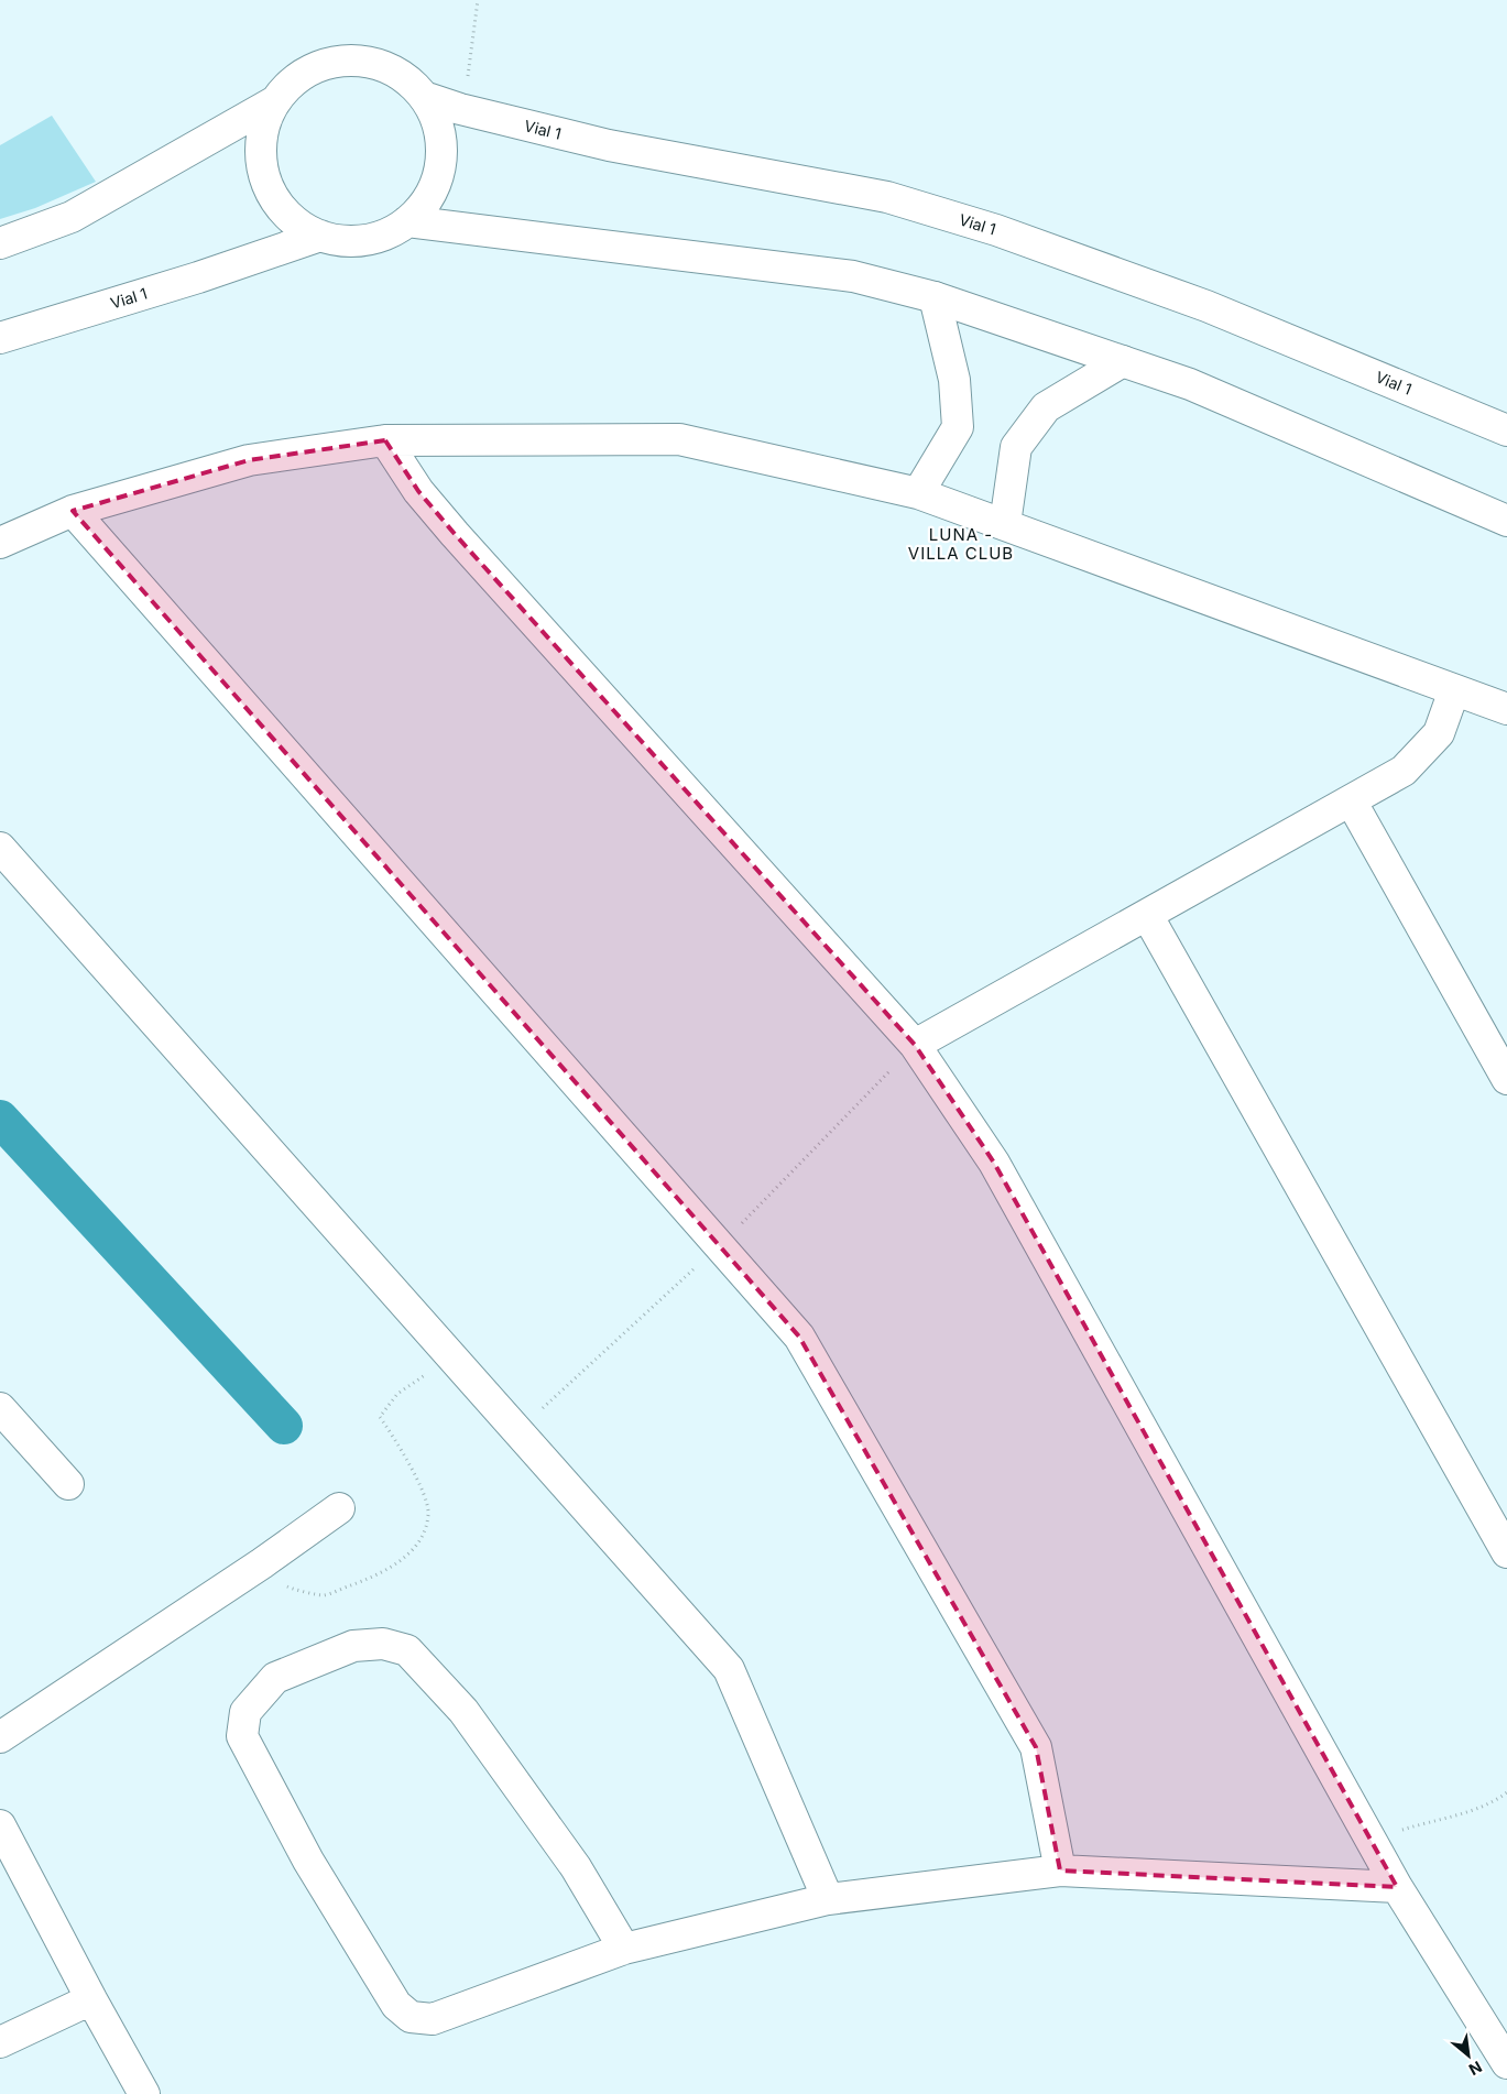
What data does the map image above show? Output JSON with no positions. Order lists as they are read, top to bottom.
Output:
{
  "streets": {
    "street": ["Vial 1"]
  },
  "districts": ["LUNA - VILLA CLUB"],
  "north": "bottom right"
}
